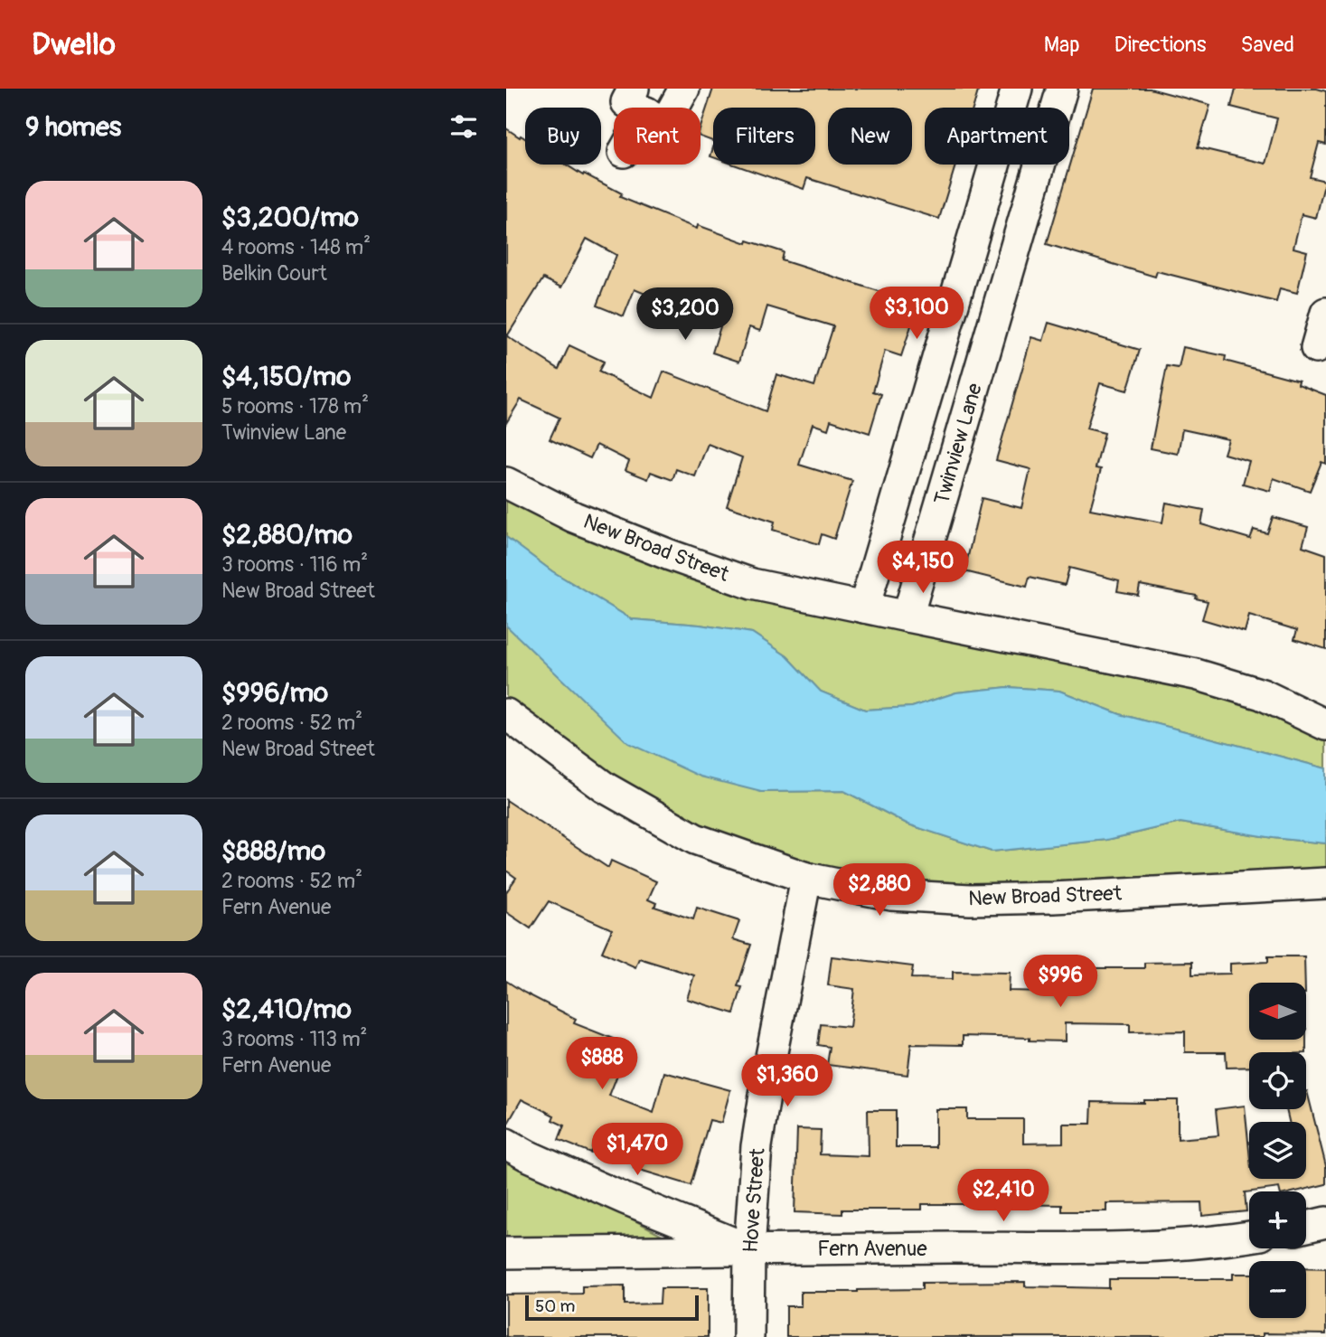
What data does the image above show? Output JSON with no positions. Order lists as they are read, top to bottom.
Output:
{
  "streets": {
    "street": [
      "Twinview Lane",
      "New Broad Street",
      "Hove Street",
      "Fern Avenue"
    ]
  },
  "crossings": [
    ["Twinview Lane", "New Broad Street"],
    ["New Broad Street", "Hove Street"],
    ["Hove Street", "Fern Avenue"]
  ],
  "scale_bar": "50 m",
  "north": "left",
  "page": {
    "header": "Dwello",
    "nav": ["Map", "Directions", "Saved"],
    "heading": "9 homes",
    "chip": [
      "Buy",
      "Rent",
      "Filters",
      "New",
      "Apartment"
    ],
    "list": [
      {
        "name": "$3,200/mo",
        "note": "4 rooms · 148 m² · Belkin Court"
      },
      {
        "name": "$4,150/mo",
        "note": "5 rooms · 178 m² · Twinview Lane"
      },
      {
        "name": "$2,880/mo",
        "note": "3 rooms · 116 m² · New Broad Street"
      },
      {
        "name": "$996/mo",
        "note": "2 rooms · 52 m² · New Broad Street"
      },
      {
        "name": "$888/mo",
        "note": "2 rooms · 52 m² · Fern Avenue"
      },
      {
        "name": "$2,410/mo",
        "note": "3 rooms · 113 m² · Fern Avenue"
      }
    ],
    "price": [
      "$3,100",
      "$3,200",
      "$4,150",
      "$2,880",
      "$996",
      "$888",
      "$1,360",
      "$1,470",
      "$2,410"
    ],
    "map_buttons": ["+", "−"],
    "scale": "50 m"
  }
}
